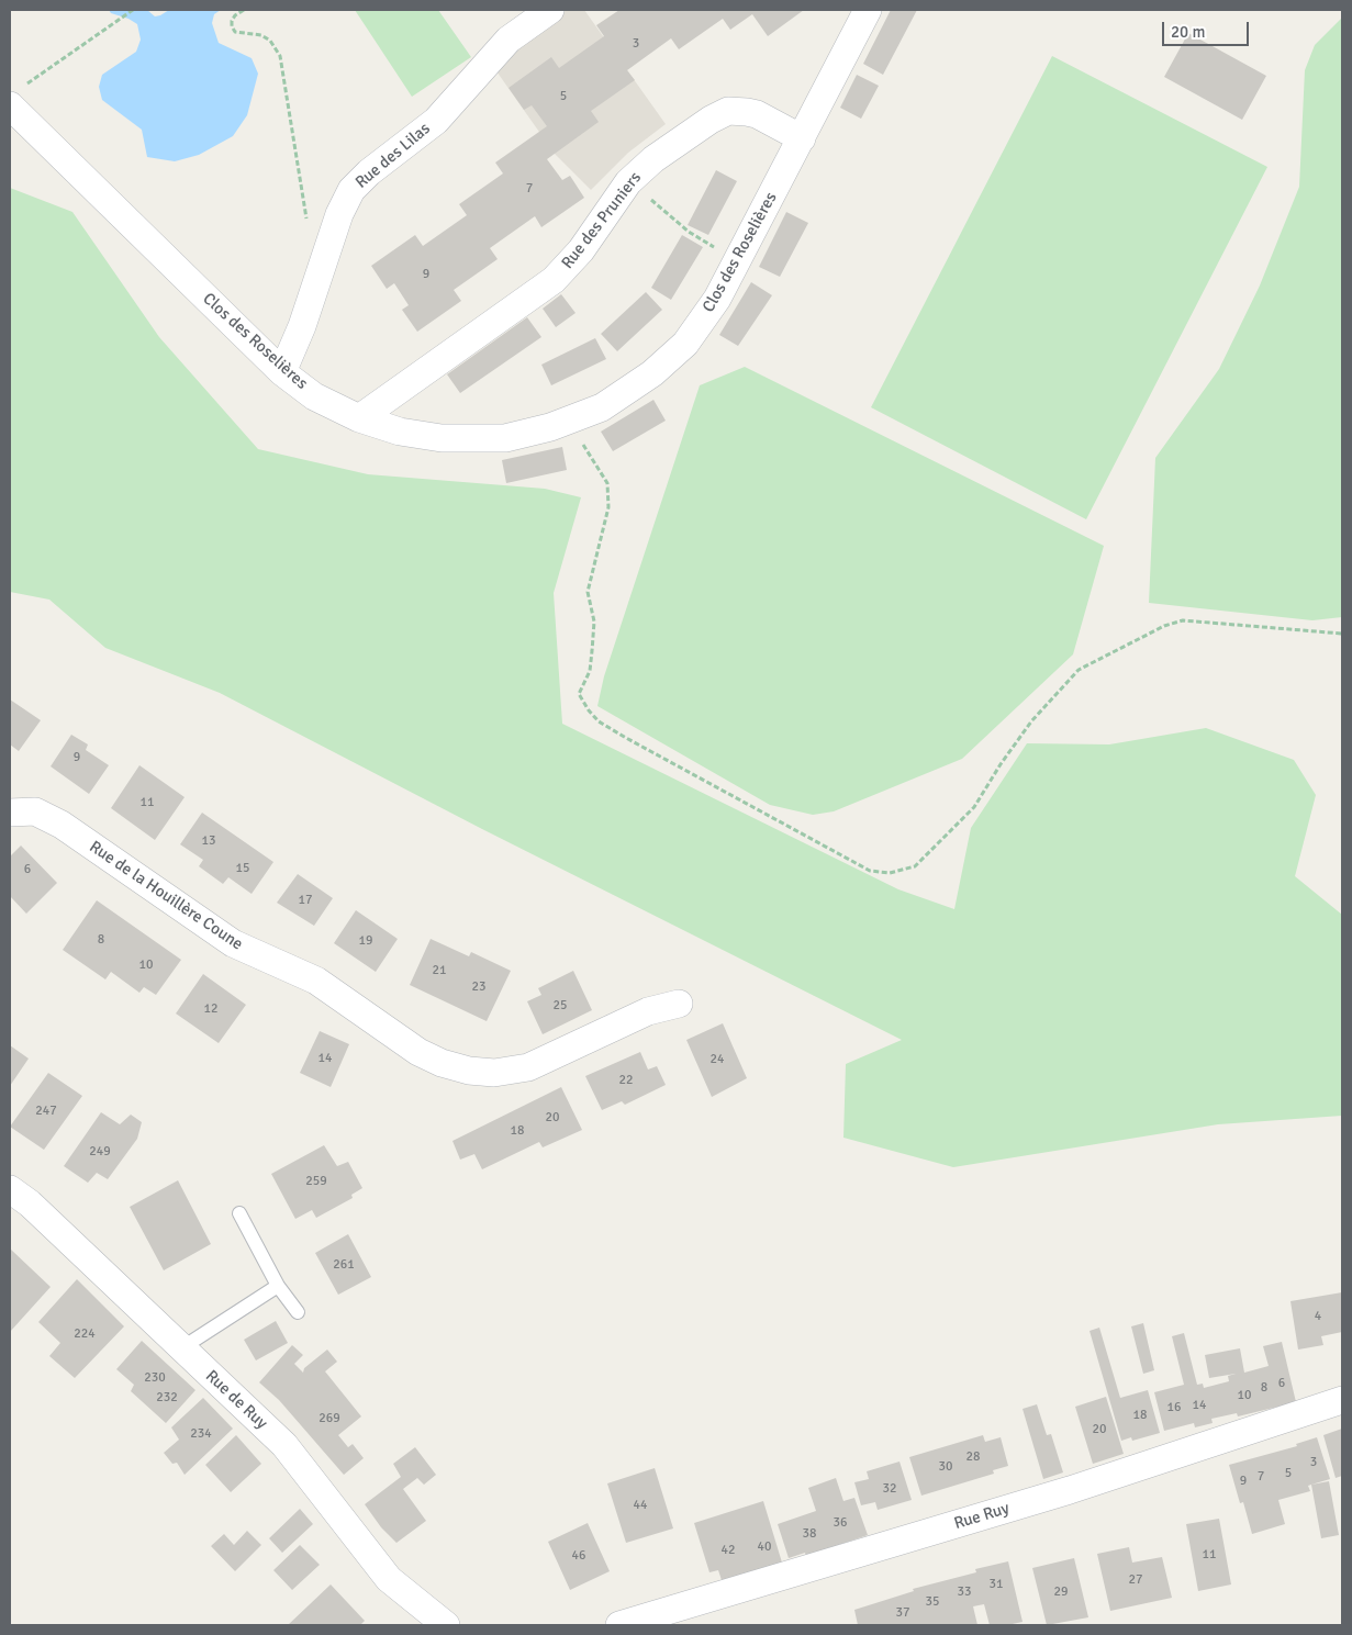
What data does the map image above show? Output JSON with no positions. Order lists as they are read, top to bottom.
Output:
{
  "streets": {
    "street": [
      "Rue des Lilas",
      "Rue des Pruniers",
      "Clos des Roselières",
      "Rue de la Houillère Coune",
      "Rue de Ruy",
      "Rue Ruy"
    ]
  },
  "crossings": [
    ["Rue des Lilas", "Clos des Roselières"],
    ["Rue des Pruniers", "Clos des Roselières"]
  ],
  "house_numbers": [
    "3",
    "5",
    "7",
    "9",
    "9",
    "11",
    "13",
    "15",
    "6",
    "17",
    "8",
    "19",
    "10",
    "21",
    "23",
    "25",
    "12",
    "14",
    "24",
    "22",
    "247",
    "20",
    "18",
    "249",
    "259",
    "261",
    "4",
    "224",
    "230",
    "6",
    "8",
    "10",
    "232",
    "14",
    "16",
    "18",
    "269",
    "20",
    "234",
    "28",
    "3",
    "30",
    "5",
    "7",
    "9",
    "32",
    "44",
    "36",
    "38",
    "40",
    "42",
    "11",
    "46",
    "27",
    "31",
    "33",
    "29",
    "35",
    "37"
  ],
  "scale_bar": "20 m"
}
